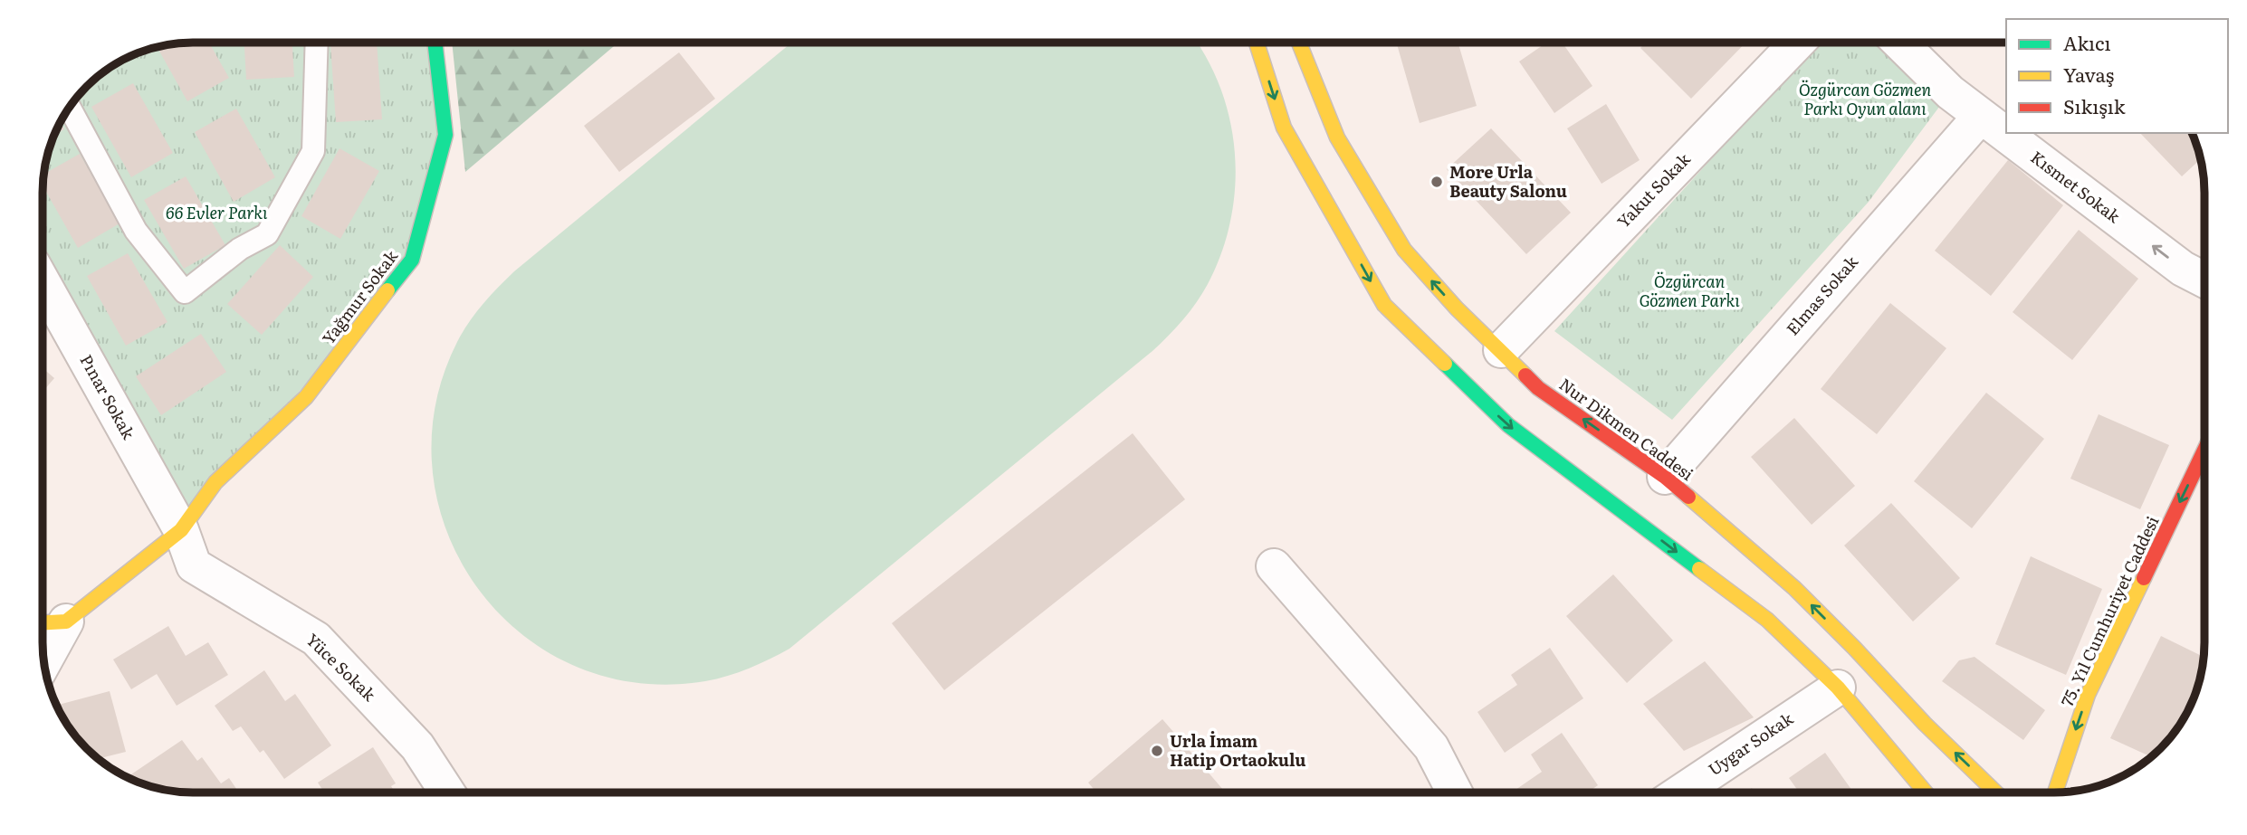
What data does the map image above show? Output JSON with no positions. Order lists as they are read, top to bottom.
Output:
{
  "streets": {
    "main road": ["Yağmur Sokak", "Nur Dikmen Caddesi", "75. Yıl Cumhuriyet Caddesi"],
    "street": [
      "Kısmet Sokak",
      "Yakut Sokak",
      "Elmas Sokak",
      "Pınar Sokak",
      "Yüce Sokak",
      "Uygar Sokak"
    ]
  },
  "crossings": [
    ["Kısmet Sokak", "Elmas Sokak"],
    ["Yakut Sokak", "Nur Dikmen Caddesi"],
    ["Elmas Sokak", "Nur Dikmen Caddesi"],
    ["Yağmur Sokak", "Pınar Sokak"],
    ["Yağmur Sokak", "Yüce Sokak"],
    ["Pınar Sokak", "Yüce Sokak"]
  ],
  "one_way": ["Kısmet Sokak", "75. Yıl Cumhuriyet Caddesi"],
  "parks": ["Özgürcan Gözmen Parkı Oyun alanı", "66 Evler Parkı", "Özgürcan Gözmen Parkı"],
  "places": ["More Urla Beauty Salonu", "Urla İmam Hatip Ortaokulu"],
  "legend": ["Akıcı", "Yavaş", "Sıkışık"]
}
